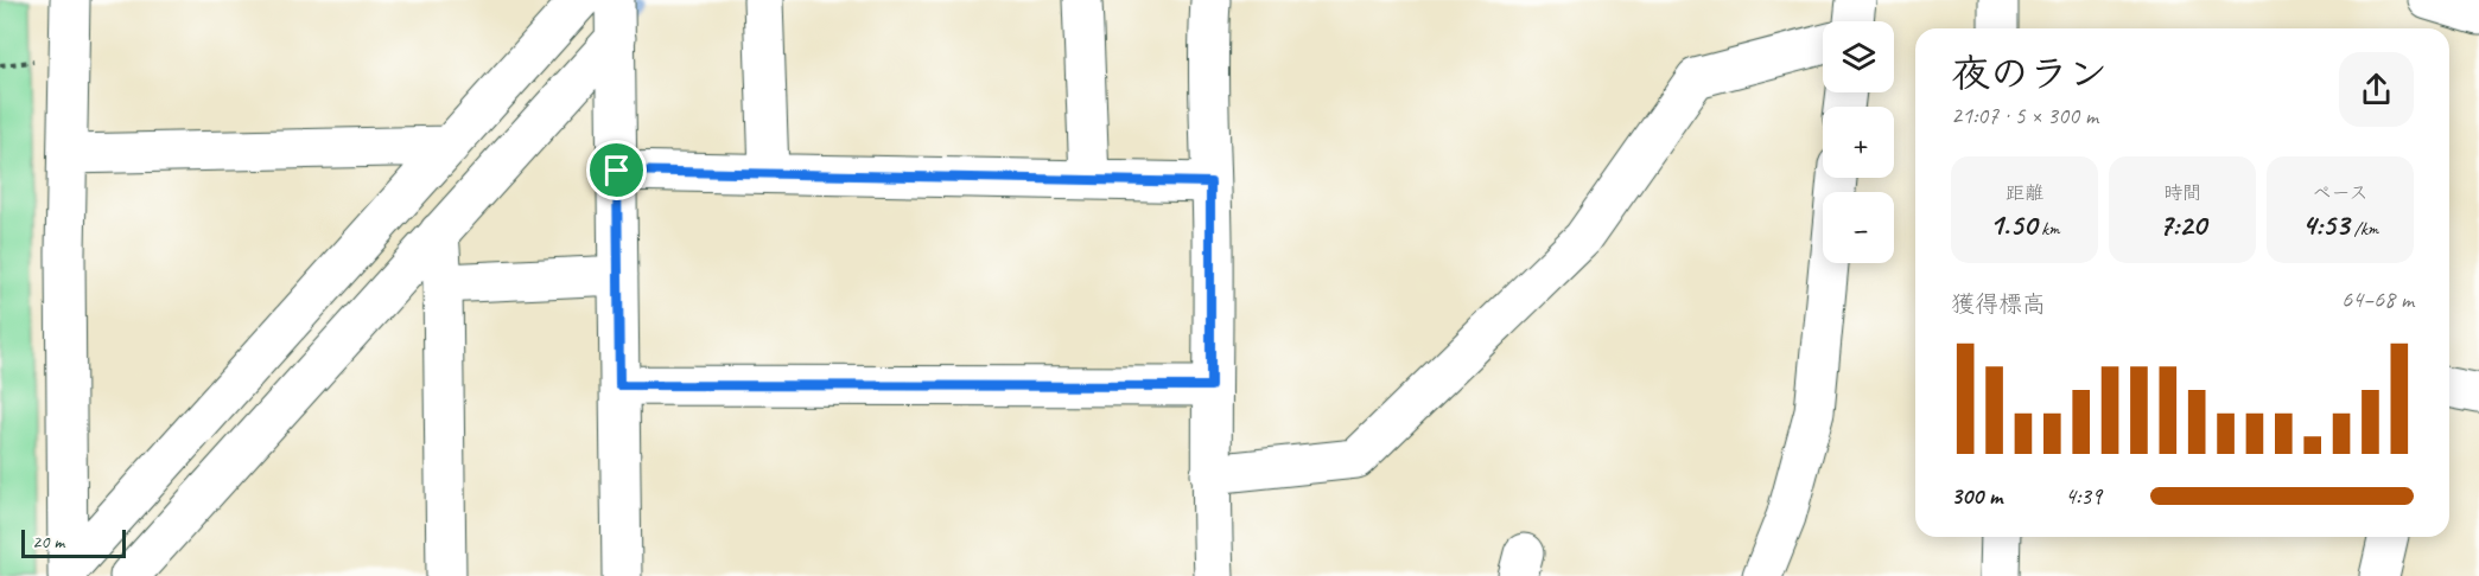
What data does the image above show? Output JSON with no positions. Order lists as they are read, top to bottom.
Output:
{
  "scale_bar": "20 m",
  "page": {
    "map_buttons": ["+", "−"],
    "heading": ["夜のラン", "21:07 · 5 × 300 m"],
    "stats": [
      ["距離", "1.50 km"],
      ["時間", "7:20"],
      ["ペース", "4:53 /km"]
    ],
    "chart": ["獲得標高", "64–68 m"],
    "list": [
      {
        "name": "300 m",
        "note": "4:39"
      }
    ],
    "scale": "20 m"
  }
}
